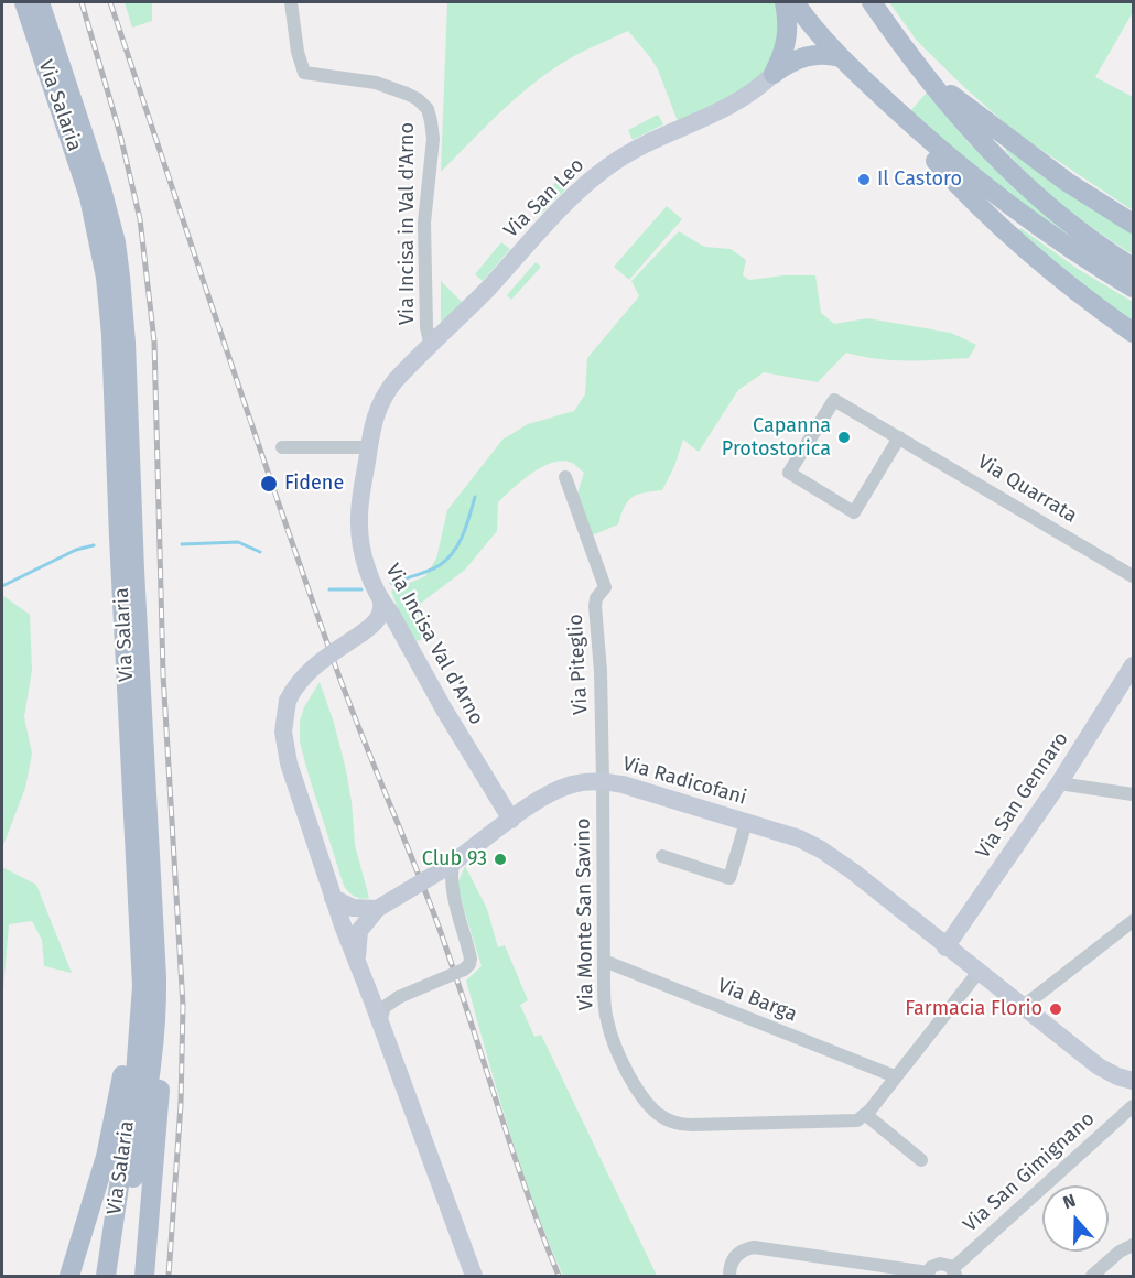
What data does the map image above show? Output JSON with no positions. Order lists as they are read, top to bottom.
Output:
{
  "streets": {
    "main road": ["Via Salaria"],
    "street": [
      "Via San Leo",
      "Via Incisa in Val d'Arno",
      "Via Quarrata",
      "Via Incisa Val d'Arno",
      "Via Piteglio",
      "Via Radicofani",
      "Via San Gennaro",
      "Via Monte San Savino",
      "Via Barga",
      "Via San Gimignano"
    ]
  },
  "crossings": [
    ["Via San Leo", "Via Incisa in Val d'Arno"],
    ["Via San Leo", "Via Incisa Val d'Arno"],
    ["Via Incisa in Val d'Arno", "Via Incisa Val d'Arno"],
    ["Via Incisa Val d'Arno", "Via Radicofani"],
    ["Via Piteglio", "Via Radicofani"],
    ["Via Piteglio", "Via Monte San Savino"],
    ["Via Radicofani", "Via San Gennaro"],
    ["Via Radicofani", "Via Monte San Savino"],
    ["Via Monte San Savino", "Via Barga"]
  ],
  "places": [
    "Il Castoro",
    "Capanna Protostorica",
    "Fidene",
    "Club 93",
    "Farmacia Florio"
  ],
  "north": "top"
}
